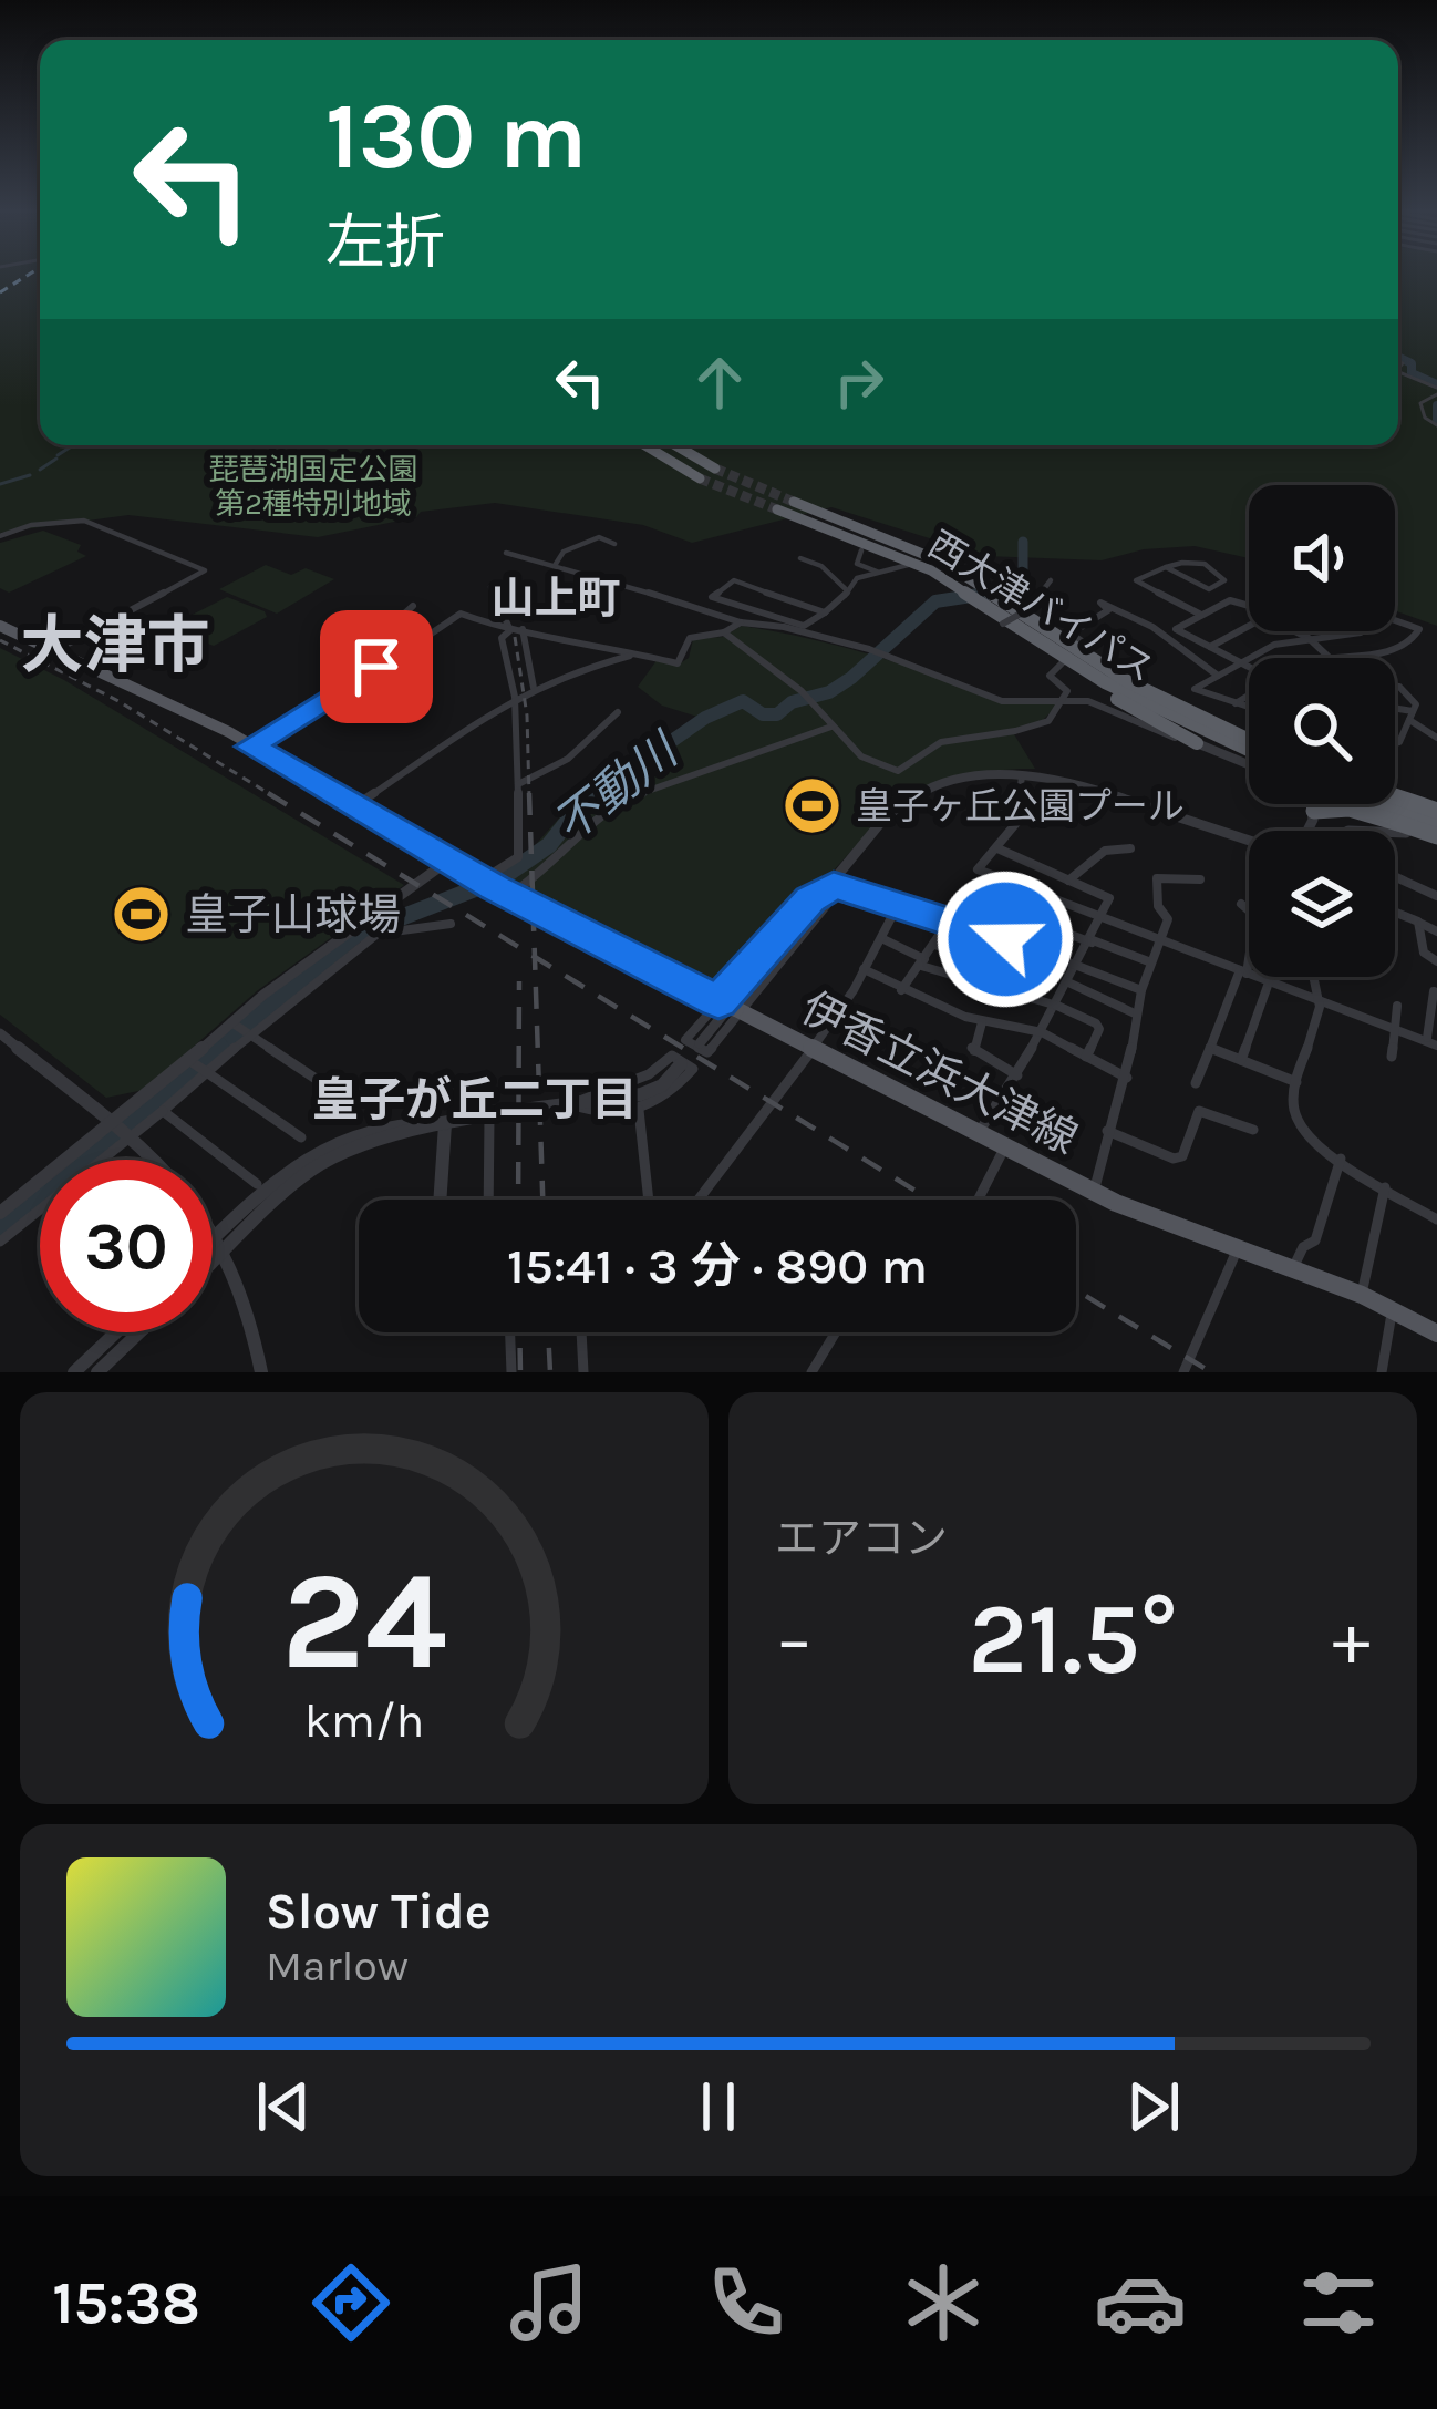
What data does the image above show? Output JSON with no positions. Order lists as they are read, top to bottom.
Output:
{
  "streets": {
    "highway": ["西大津バイパス"],
    "main road": ["伊香立浜大津線"]
  },
  "districts": ["山上町", "大津市", "皇子が丘二丁目"],
  "water": ["不動川"],
  "parks": ["琵琶湖国定公園 第2種特別地域"],
  "places": {
    "sports": ["皇子ヶ丘公園プール", "皇子山球場"]
  },
  "page": {
    "turn": ["130 m", "左折"],
    "limit": "30",
    "trip": "15:41 · 3 分 · 890 m",
    "tile": "エアコン",
    "heat": ["−", "21.5°", "+"],
    "song": ["Slow Tide", "Marlow"],
    "tabs": "15:38",
    "gauge": ["24", "km/h"]
  }
}
